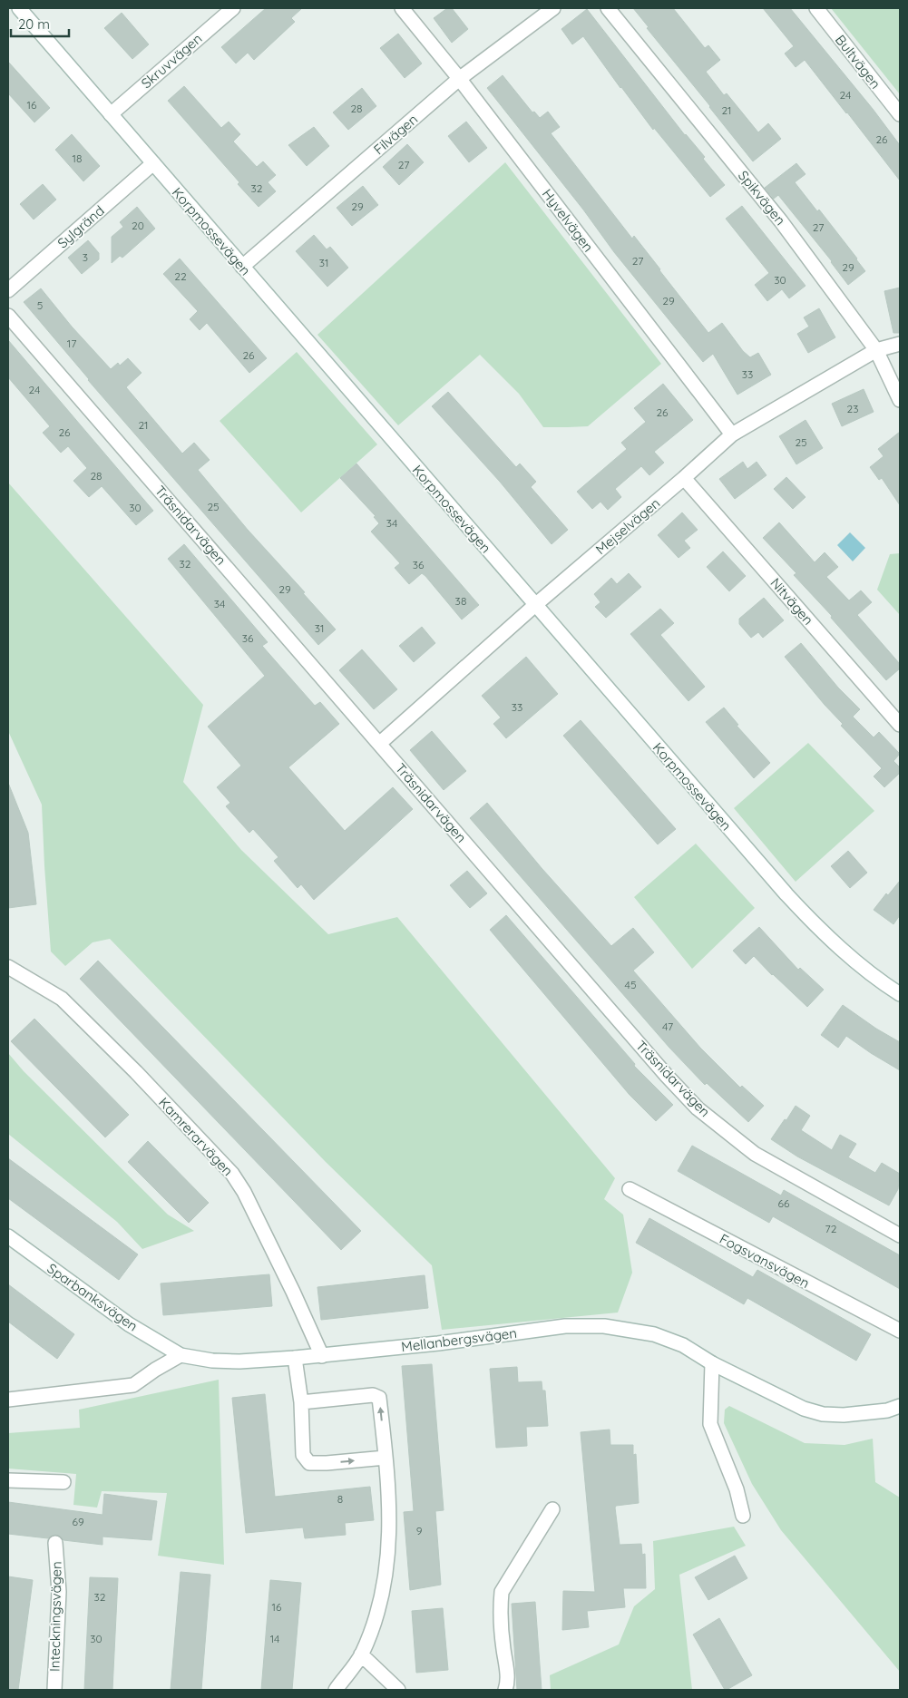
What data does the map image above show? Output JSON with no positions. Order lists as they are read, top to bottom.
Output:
{
  "streets": {
    "street": [
      "Skruvvägen",
      "Bultvägen",
      "Filvägen",
      "Spikvägen",
      "Hyvelvägen",
      "Sylgränd",
      "Korpmossevägen",
      "Träsnidarvägen",
      "Mejselvägen",
      "Nitvägen",
      "Kamrerarvägen",
      "Fogsvansvägen",
      "Sparbanksvägen",
      "Mellanbergsvägen",
      "Inteckningsvägen"
    ]
  },
  "crossings": [
    ["Skruvvägen", "Korpmossevägen"],
    ["Filvägen", "Hyvelvägen"],
    ["Filvägen", "Korpmossevägen"],
    ["Spikvägen", "Mejselvägen"],
    ["Hyvelvägen", "Mejselvägen"],
    ["Sylgränd", "Korpmossevägen"],
    ["Korpmossevägen", "Mejselvägen"],
    ["Träsnidarvägen", "Mejselvägen"],
    ["Mejselvägen", "Nitvägen"],
    ["Kamrerarvägen", "Mellanbergsvägen"],
    ["Sparbanksvägen", "Mellanbergsvägen"]
  ],
  "house_numbers": [
    "24",
    "16",
    "28",
    "21",
    "26",
    "18",
    "27",
    "32",
    "29",
    "20",
    "27",
    "3",
    "27",
    "31",
    "29",
    "22",
    "30",
    "29",
    "5",
    "17",
    "26",
    "33",
    "24",
    "23",
    "26",
    "21",
    "26",
    "25",
    "28",
    "25",
    "30",
    "34",
    "32",
    "36",
    "29",
    "38",
    "34",
    "31",
    "36",
    "33",
    "45",
    "47",
    "66",
    "72",
    "8",
    "69",
    "9",
    "32",
    "16",
    "30",
    "14"
  ],
  "scale_bar": "20 m"
}
